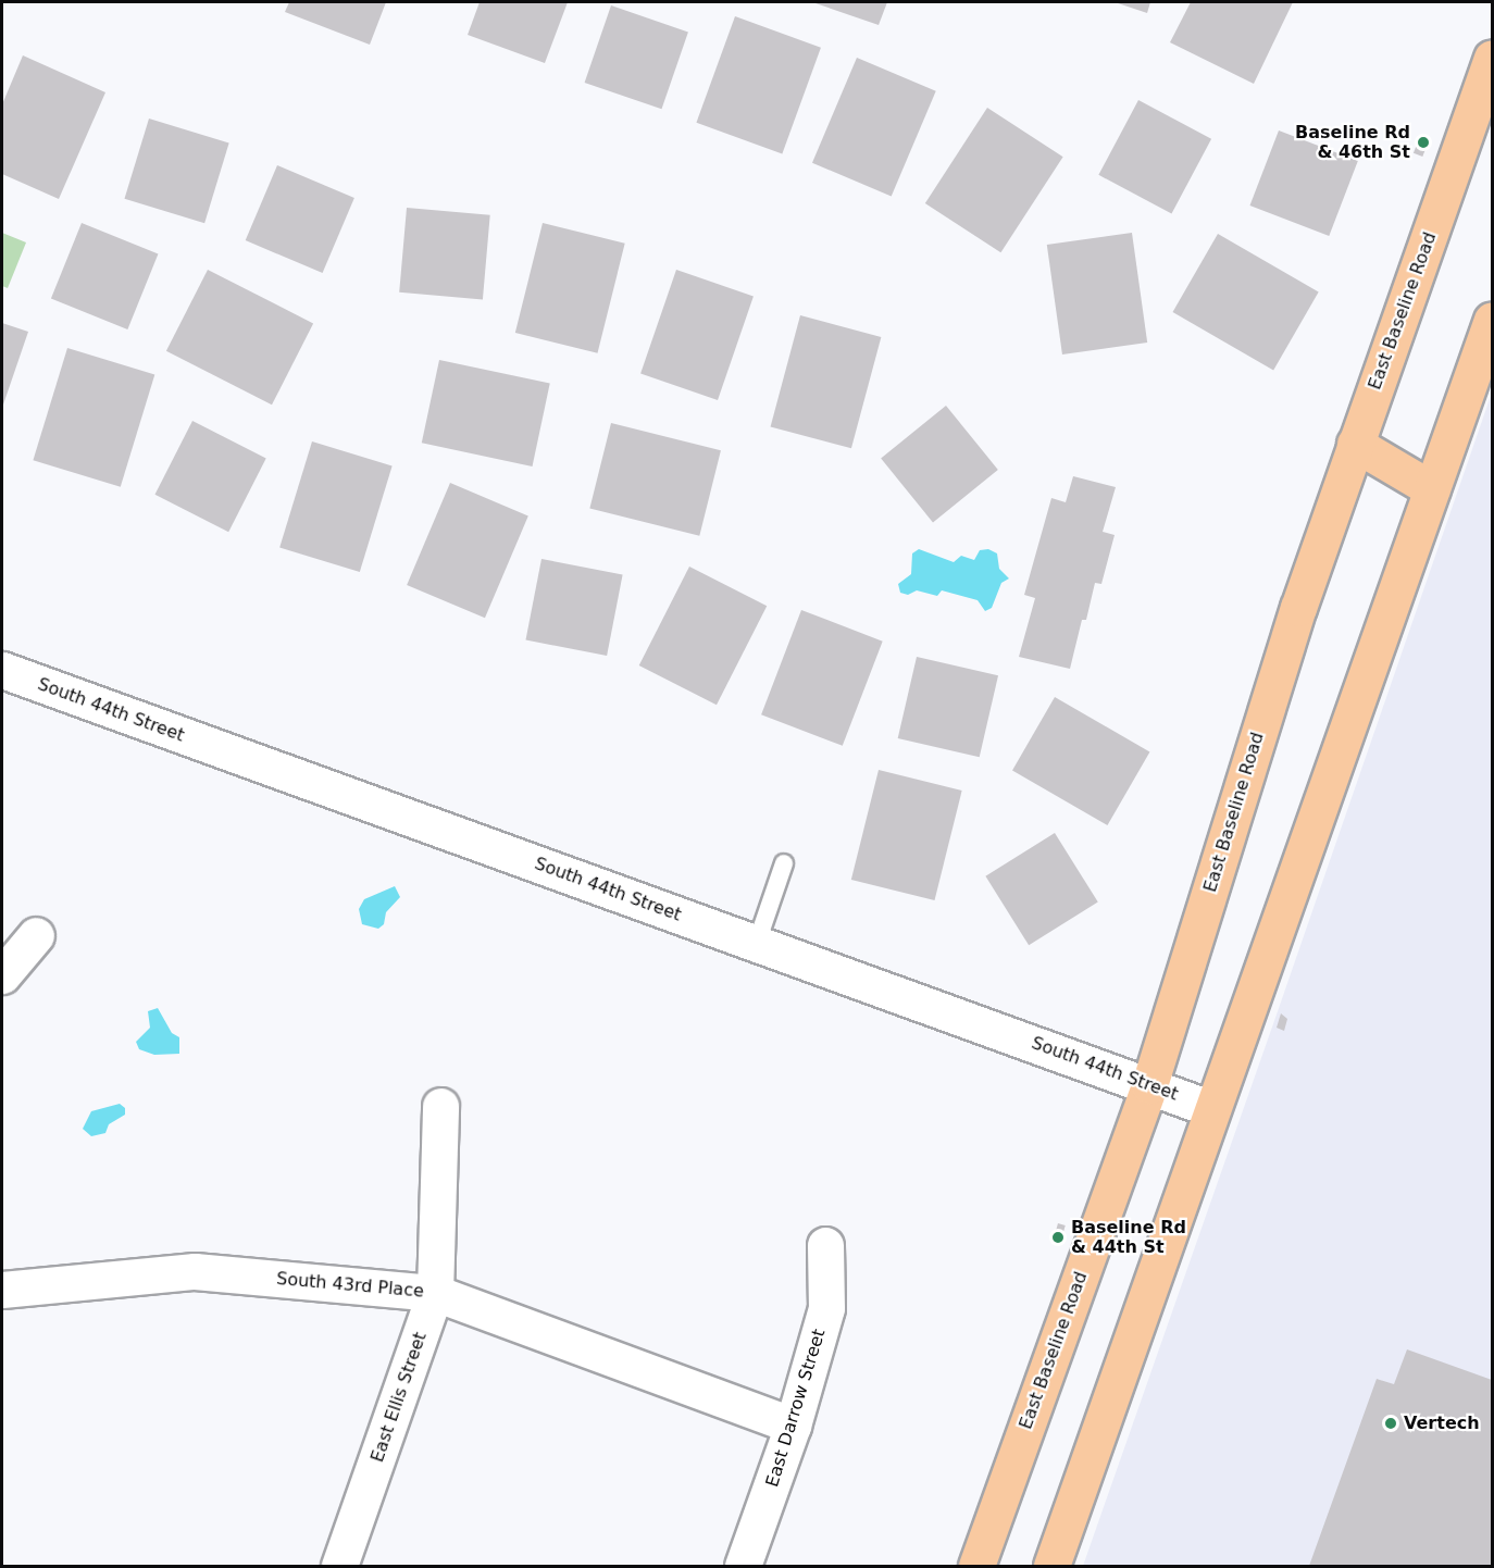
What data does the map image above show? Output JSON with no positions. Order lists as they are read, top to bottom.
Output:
{
  "streets": {
    "main road": ["East Baseline Road"],
    "street": [
      "South 44th Street",
      "South 43rd Place",
      "East Ellis Street",
      "East Darrow Street"
    ]
  },
  "crossings": [
    ["East Baseline Road", "South 44th Street"],
    ["South 43rd Place", "East Ellis Street"],
    ["South 43rd Place", "East Darrow Street"]
  ],
  "places": ["Baseline Rd & 46th St", "Baseline Rd & 44th St", "Vertech"]
}
